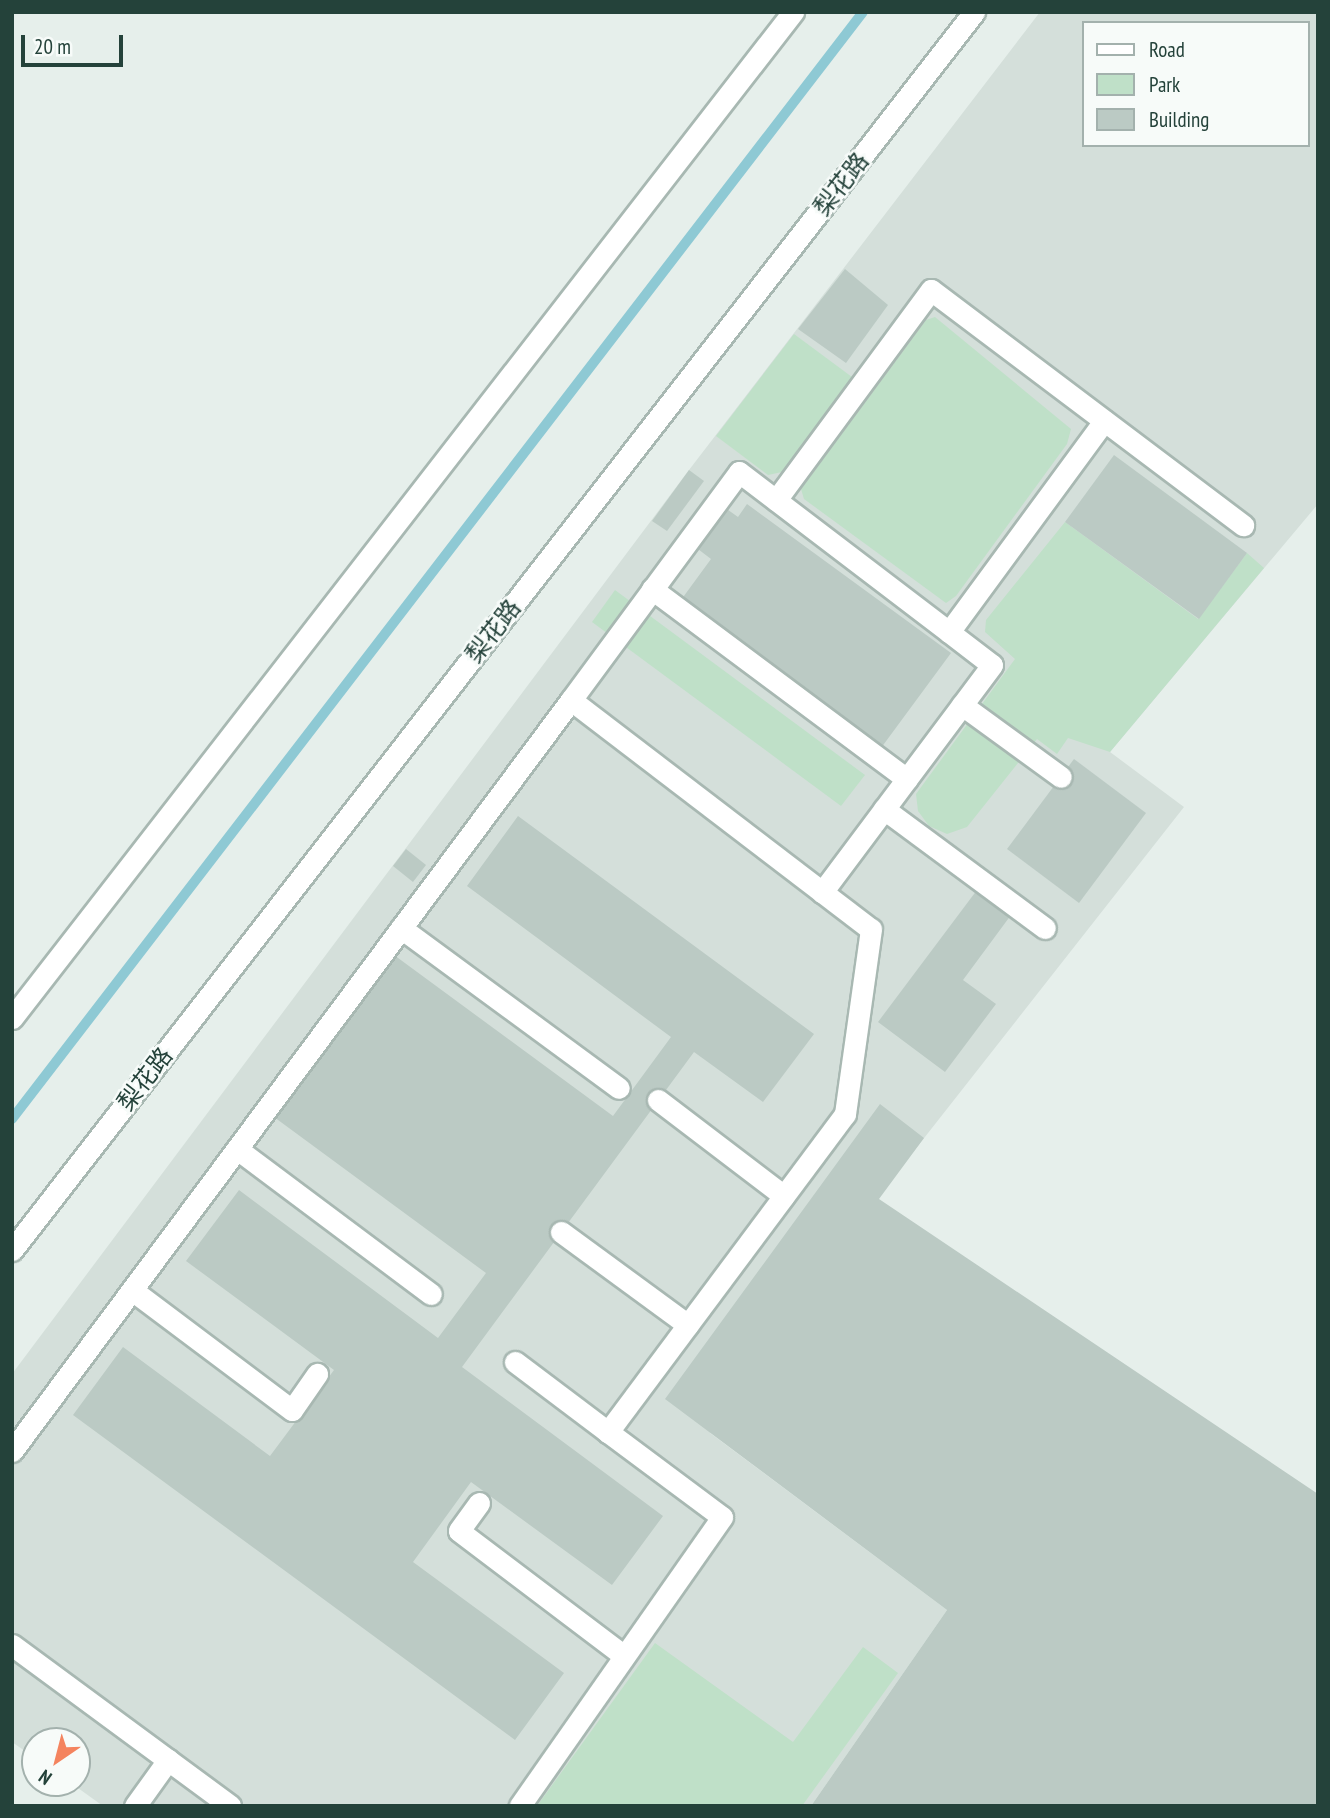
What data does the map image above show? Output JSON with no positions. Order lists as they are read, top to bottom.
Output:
{
  "streets": {
    "street": ["梨花路"]
  },
  "legend": ["Road", "Park", "Building"],
  "scale_bar": "20 m",
  "north": "bottom left"
}
